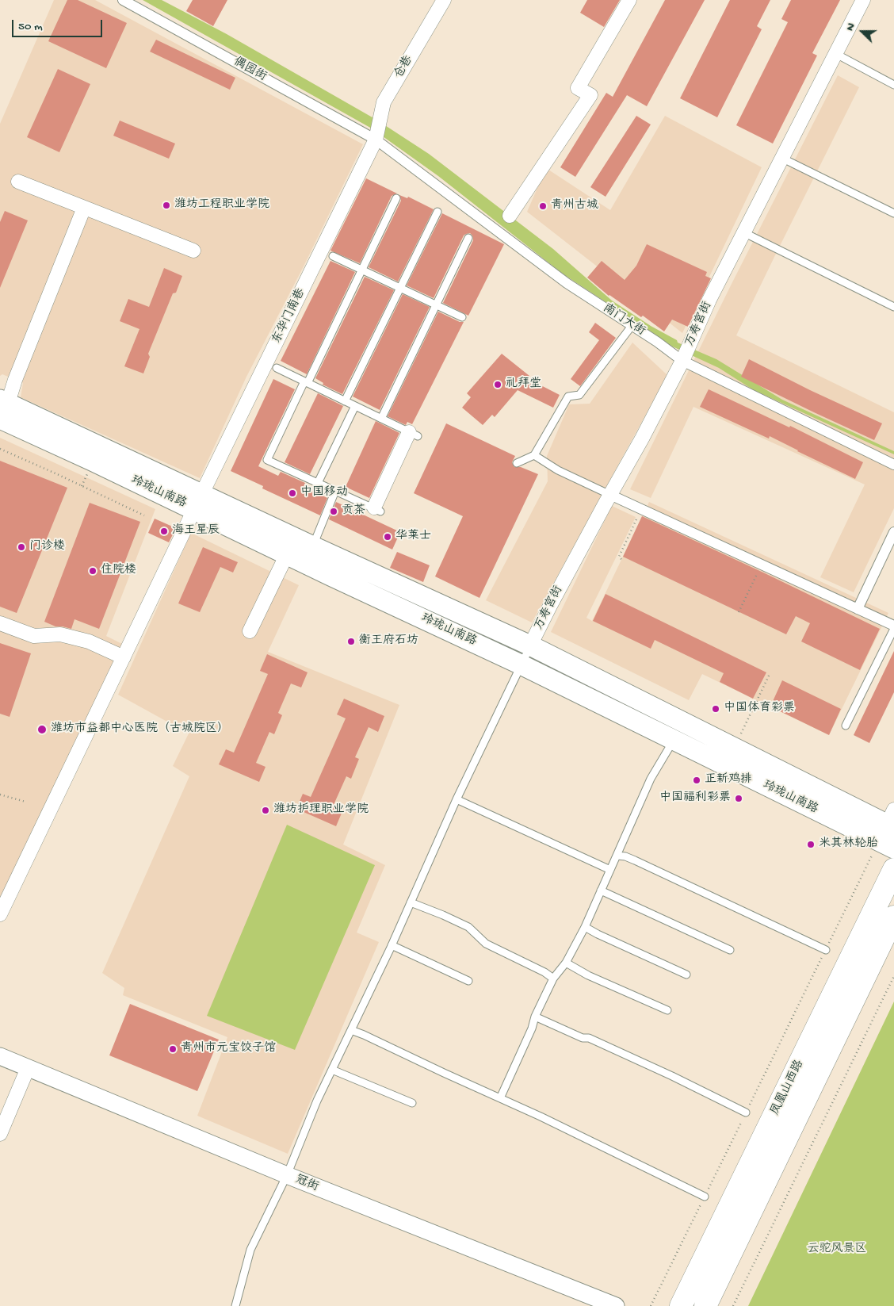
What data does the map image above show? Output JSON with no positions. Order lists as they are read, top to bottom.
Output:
{
  "streets": {
    "main road": ["玲珑山南路", "凤凰山西路"],
    "street": [
      "仓巷",
      "偶园街",
      "东华门南巷",
      "南门大街",
      "万寿宫街",
      "冠街"
    ]
  },
  "crossings": [
    ["仓巷", "偶园街"],
    ["仓巷", "东华门南巷"],
    ["仓巷", "南门大街"],
    ["偶园街", "东华门南巷"],
    ["偶园街", "南门大街"],
    ["东华门南巷", "南门大街"],
    ["东华门南巷", "玲珑山南路"],
    ["南门大街", "万寿宫街"],
    ["万寿宫街", "玲珑山南路"]
  ],
  "parks": ["云驼风景区"],
  "places": [
    "潍坊工程职业学院",
    "青州古城",
    "礼拜堂",
    "中国移动",
    "贡茶",
    "海王星辰",
    "华莱士",
    "门诊楼",
    "住院楼",
    "衡王府石坊",
    "中国体育彩票",
    "潍坊市益都中心医院（古城院区）",
    "正新鸡排",
    "中国福利彩票",
    "潍坊护理职业学院",
    "米其林轮胎",
    "青州市元宝饺子馆"
  ],
  "scale_bar": "50 m",
  "north": "left"
}
